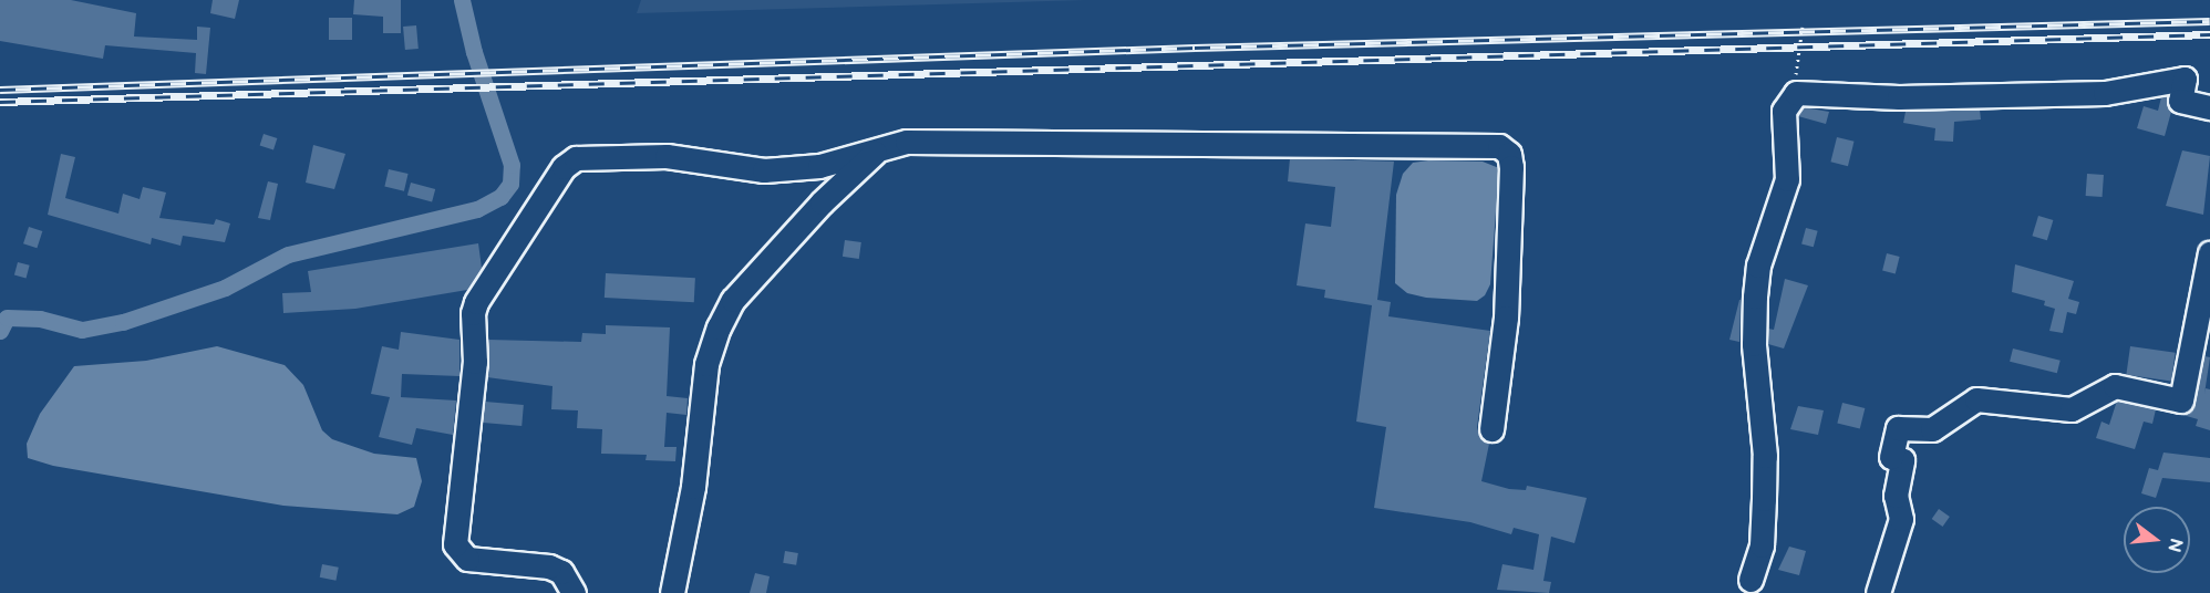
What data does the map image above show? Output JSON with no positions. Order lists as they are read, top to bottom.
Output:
{
  "north": "right"
}
